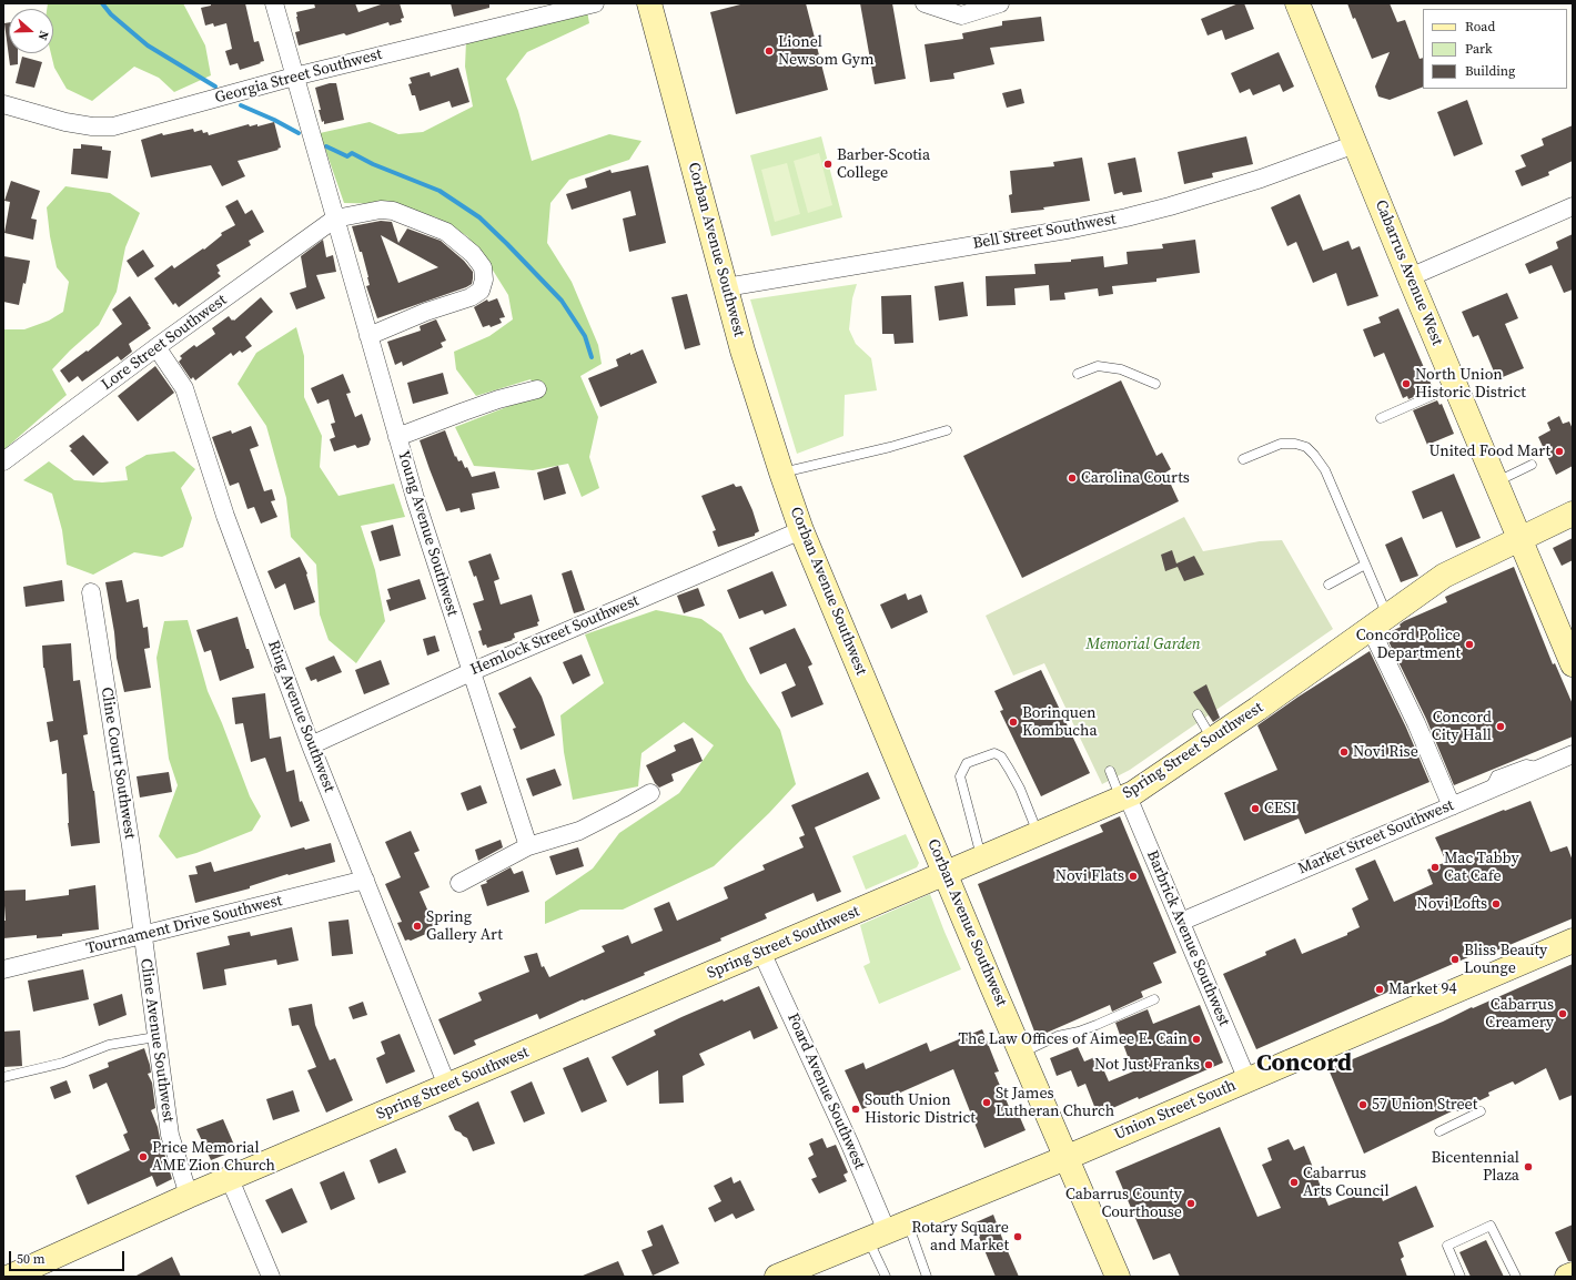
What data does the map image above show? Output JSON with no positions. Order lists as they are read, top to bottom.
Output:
{
  "streets": {
    "street": [
      "Georgia Street Southwest",
      "Bell Street Southwest",
      "Corban Avenue Southwest",
      "Cabarrus Avenue West",
      "Lore Street Southwest",
      "Young Avenue Southwest",
      "Hemlock Street Southwest",
      "Ring Avenue Southwest",
      "Spring Street Southwest",
      "Cline Court Southwest",
      "Market Street Southwest",
      "Tournament Drive Southwest",
      "Barbrick Avenue Southwest",
      "Cline Avenue Southwest",
      "Foard Avenue Southwest",
      "Union Street South"
    ]
  },
  "crossings": [
    ["Georgia Street Southwest", "Young Avenue Southwest"],
    ["Bell Street Southwest", "Corban Avenue Southwest"],
    ["Bell Street Southwest", "Cabarrus Avenue West"],
    ["Corban Avenue Southwest", "Hemlock Street Southwest"],
    ["Corban Avenue Southwest", "Spring Street Southwest"],
    ["Corban Avenue Southwest", "Union Street South"],
    ["Cabarrus Avenue West", "Spring Street Southwest"],
    ["Lore Street Southwest", "Young Avenue Southwest"],
    ["Lore Street Southwest", "Ring Avenue Southwest"],
    ["Young Avenue Southwest", "Hemlock Street Southwest"],
    ["Hemlock Street Southwest", "Ring Avenue Southwest"],
    ["Ring Avenue Southwest", "Spring Street Southwest"],
    ["Ring Avenue Southwest", "Tournament Drive Southwest"],
    ["Spring Street Southwest", "Barbrick Avenue Southwest"],
    ["Spring Street Southwest", "Cline Avenue Southwest"],
    ["Spring Street Southwest", "Foard Avenue Southwest"],
    ["Cline Court Southwest", "Tournament Drive Southwest"],
    ["Cline Court Southwest", "Cline Avenue Southwest"],
    ["Market Street Southwest", "Barbrick Avenue Southwest"],
    ["Tournament Drive Southwest", "Cline Avenue Southwest"],
    ["Barbrick Avenue Southwest", "Union Street South"],
    ["Foard Avenue Southwest", "Union Street South"]
  ],
  "districts": ["Concord"],
  "parks": ["Memorial Garden"],
  "places": [
    "Lionel Newsom Gym",
    "Barber-Scotia College",
    "North Union Historic District",
    "United Food Mart",
    "Carolina Courts",
    "Concord Police Department",
    "Borinquen Kombucha",
    "Concord City Hall",
    "Novi Rise",
    "CESI",
    "Mac Tabby Cat Cafe",
    "Novi Flats",
    "Novi Lofts",
    "Spring Gallery Art",
    "Bliss Beauty Lounge",
    "Market 94",
    "Cabarrus Creamery",
    "The Law Offices of Aimee E. Cain",
    "Not Just Franks",
    "St James Lutheran Church",
    "57 Union Street",
    "South Union Historic District",
    "Price Memorial AME Zion Church",
    "Bicentennial Plaza",
    "Cabarrus Arts Council",
    "Cabarrus County Courthouse",
    "Rotary Square and Market"
  ],
  "legend": ["Road", "Park", "Building"],
  "scale_bar": "50 m",
  "north": "right"
}
